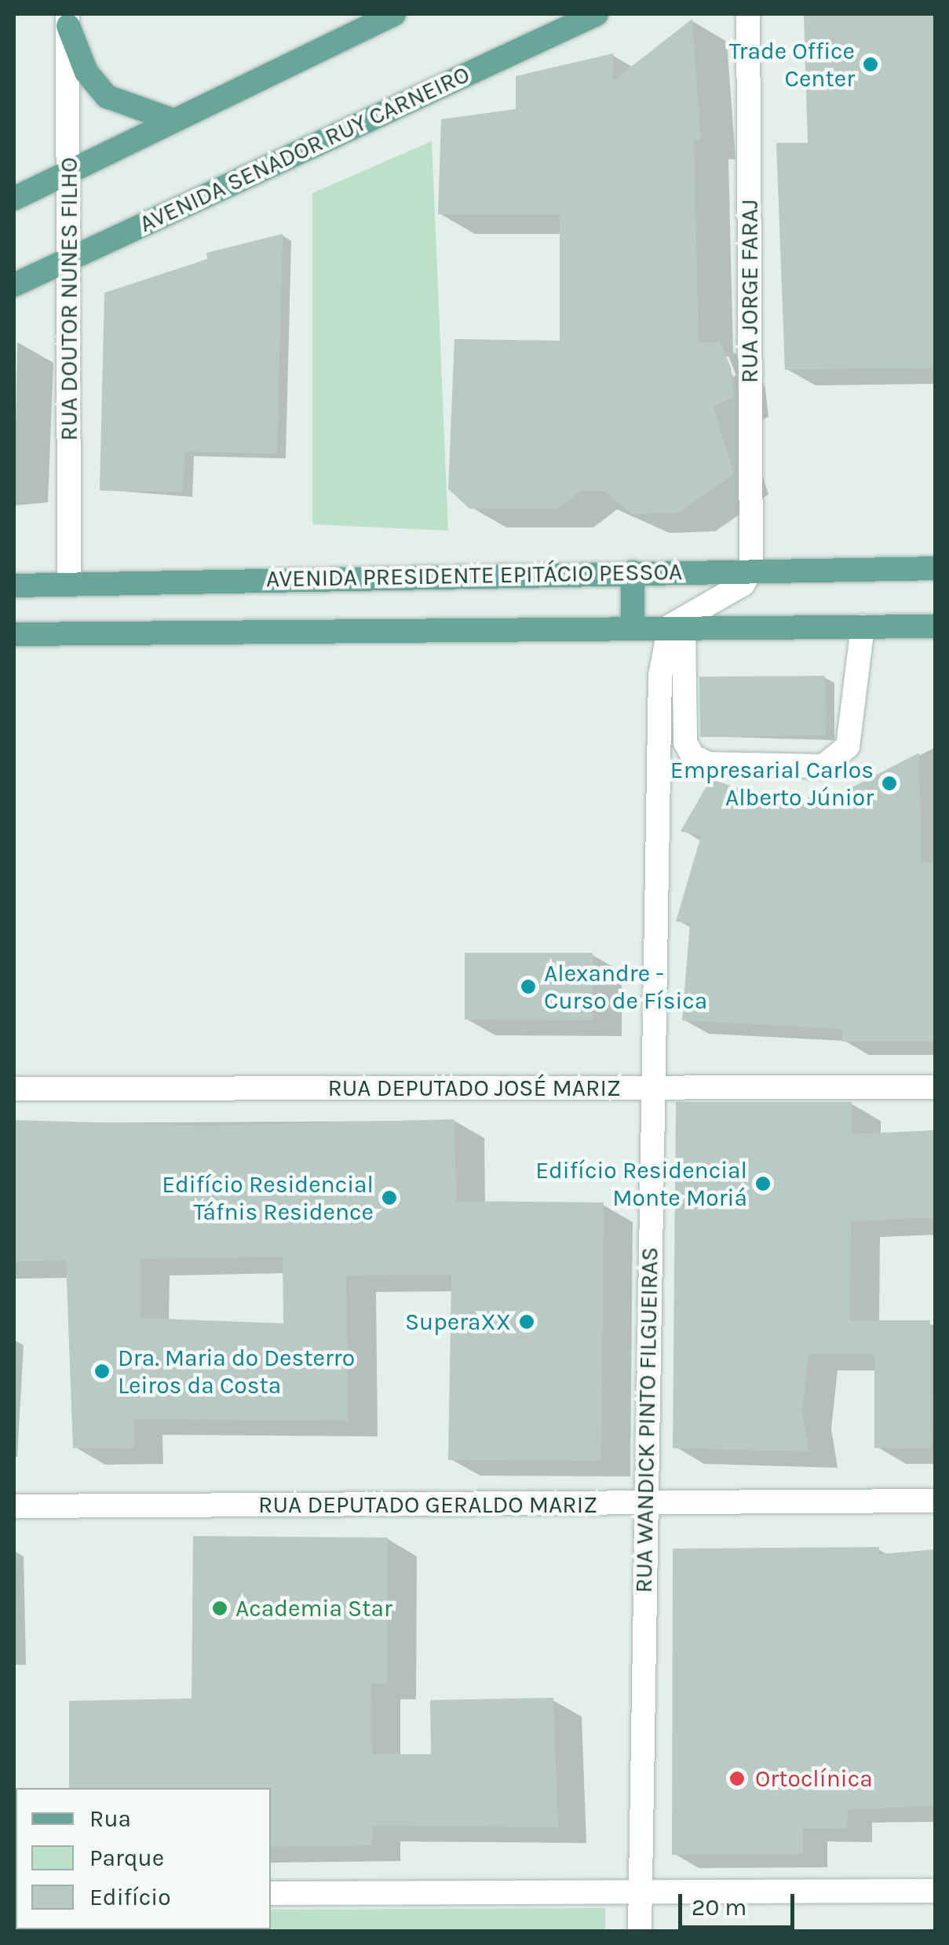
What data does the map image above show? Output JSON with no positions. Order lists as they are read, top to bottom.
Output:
{
  "streets": {
    "main road": ["AVENIDA SENADOR RUY CARNEIRO", "AVENIDA PRESIDENTE EPITÁCIO PESSOA"],
    "street": [
      "RUA JORGE FARAJ",
      "RUA DOUTOR NUNES FILHO",
      "RUA DEPUTADO JOSÉ MARIZ",
      "RUA WANDICK PINTO FILGUEIRAS",
      "RUA DEPUTADO GERALDO MARIZ"
    ]
  },
  "crossings": [
    ["AVENIDA SENADOR RUY CARNEIRO", "RUA DOUTOR NUNES FILHO"],
    ["RUA JORGE FARAJ", "AVENIDA PRESIDENTE EPITÁCIO PESSOA"],
    ["RUA DOUTOR NUNES FILHO", "AVENIDA PRESIDENTE EPITÁCIO PESSOA"],
    ["RUA DEPUTADO JOSÉ MARIZ", "RUA WANDICK PINTO FILGUEIRAS"],
    ["RUA WANDICK PINTO FILGUEIRAS", "RUA DEPUTADO GERALDO MARIZ"]
  ],
  "places": [
    "Trade Office Center",
    "Empresarial Carlos Alberto Júnior",
    "Alexandre - Curso de Física",
    "Edifício Residencial Monte Moriá",
    "Edifício Residencial Táfnis Residence",
    "SuperaXX",
    "Dra. Maria do Desterro Leiros da Costa",
    "Academia Star",
    "Ortoclínica"
  ],
  "legend": ["Rua", "Parque", "Edifício"],
  "scale_bar": "20 m"
}
